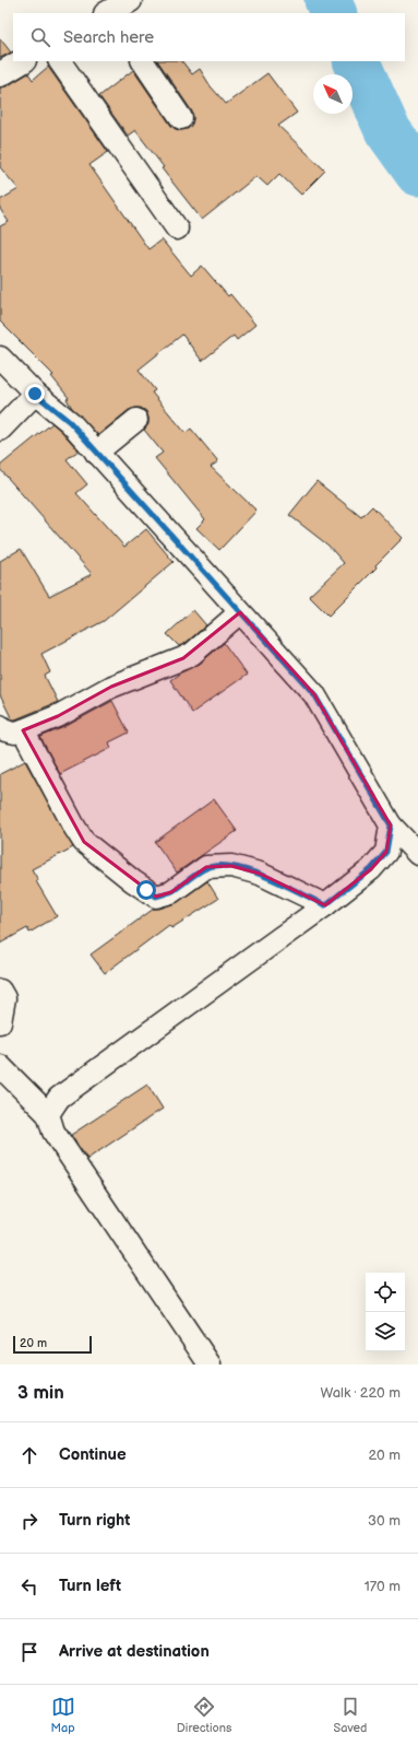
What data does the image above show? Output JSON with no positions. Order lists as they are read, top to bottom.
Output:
{
  "scale_bar": "20 m",
  "north": "top left",
  "page": {
    "search": "Search here",
    "scale": "20 m",
    "heading": ["3 min", "Walk · 220 m"],
    "list": [
      ["Continue", "20 m"],
      ["Turn right", "30 m"],
      ["Turn left", "170 m"],
      "Arrive at destination"
    ],
    "nav": ["Map", "Directions", "Saved"]
  }
}
